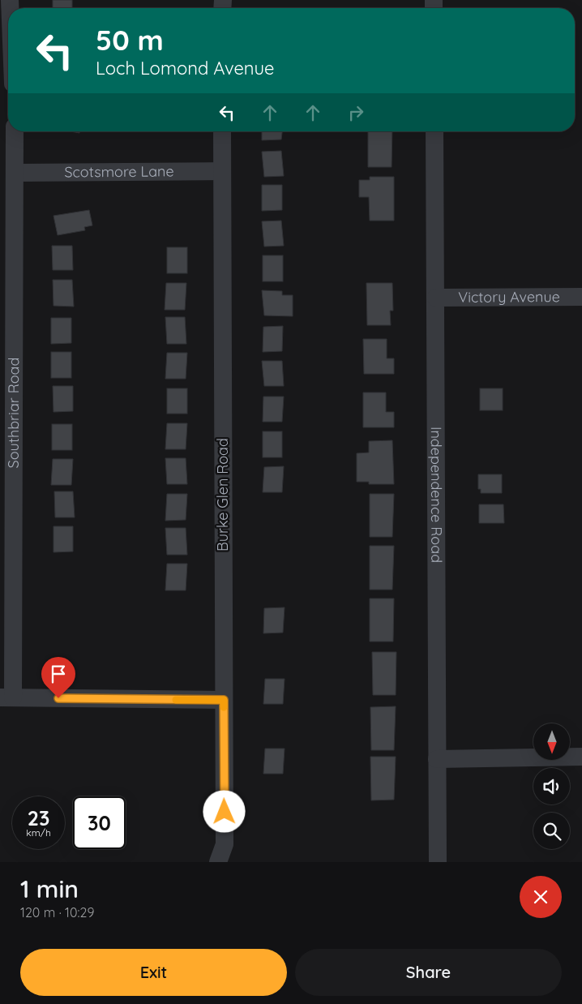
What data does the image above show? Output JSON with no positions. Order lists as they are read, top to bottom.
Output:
{
  "streets": {
    "street": [
      "Scotsmore Lane",
      "Victory Avenue",
      "Southbriar Road",
      "Burke Glen Road",
      "Independence Road"
    ]
  },
  "crossings": [
    ["Scotsmore Lane", "Southbriar Road"],
    ["Scotsmore Lane", "Burke Glen Road"],
    ["Victory Avenue", "Independence Road"]
  ],
  "north": "bottom",
  "page": {
    "turn": ["50 m", "Loch Lomond Avenue"],
    "speed": "23 km/h",
    "limit": "30",
    "heading": ["1 min", "120 m · 10:29"],
    "buttons": ["Exit", "Share"]
  }
}
